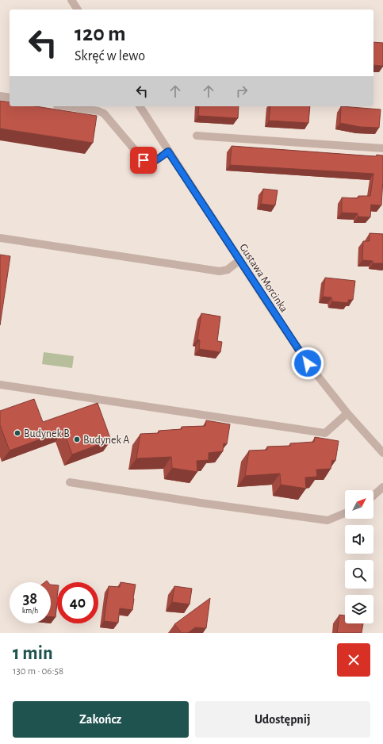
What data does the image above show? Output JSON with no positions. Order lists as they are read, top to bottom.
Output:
{
  "streets": {
    "street": ["Gustawa Morcinka"]
  },
  "places": ["Budynek B", "Budynek A"],
  "north": "top right",
  "page": {
    "turn": ["120 m", "Skręć w lewo"],
    "speed": "38 km/h",
    "limit": "40",
    "heading": ["1 min", "130 m · 06:58"],
    "buttons": ["Zakończ", "Udostępnij"]
  }
}
